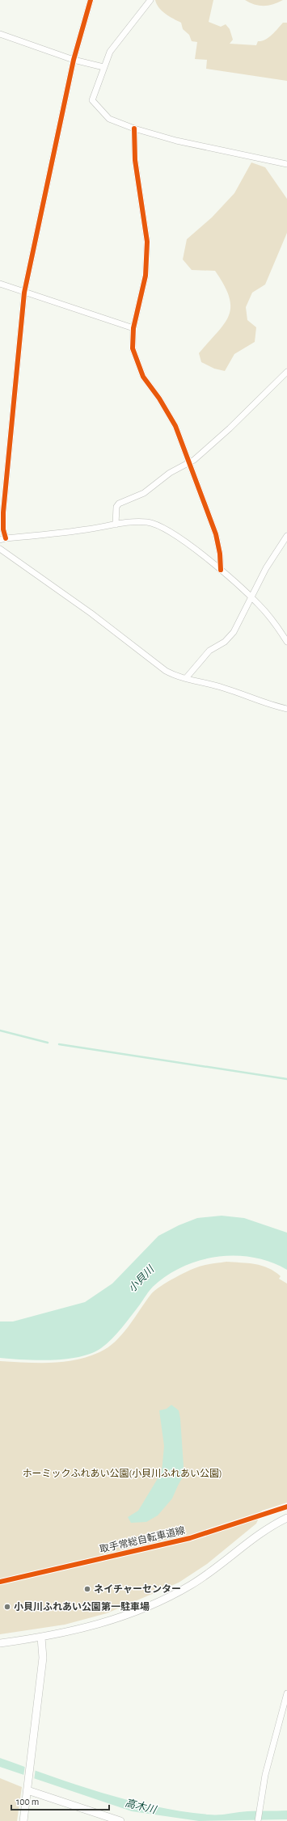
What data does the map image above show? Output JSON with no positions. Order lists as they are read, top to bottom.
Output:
{
  "streets": {
    "cycle path": ["取手常総自転車道線"]
  },
  "water": ["小貝川", "高木川"],
  "parks": ["ホーミックふれあい公園(小貝川ふれあい公園)"],
  "places": ["ネイチャーセンター", "小貝川ふれあい公園第一駐車場"],
  "scale_bar": "100 m"
}
